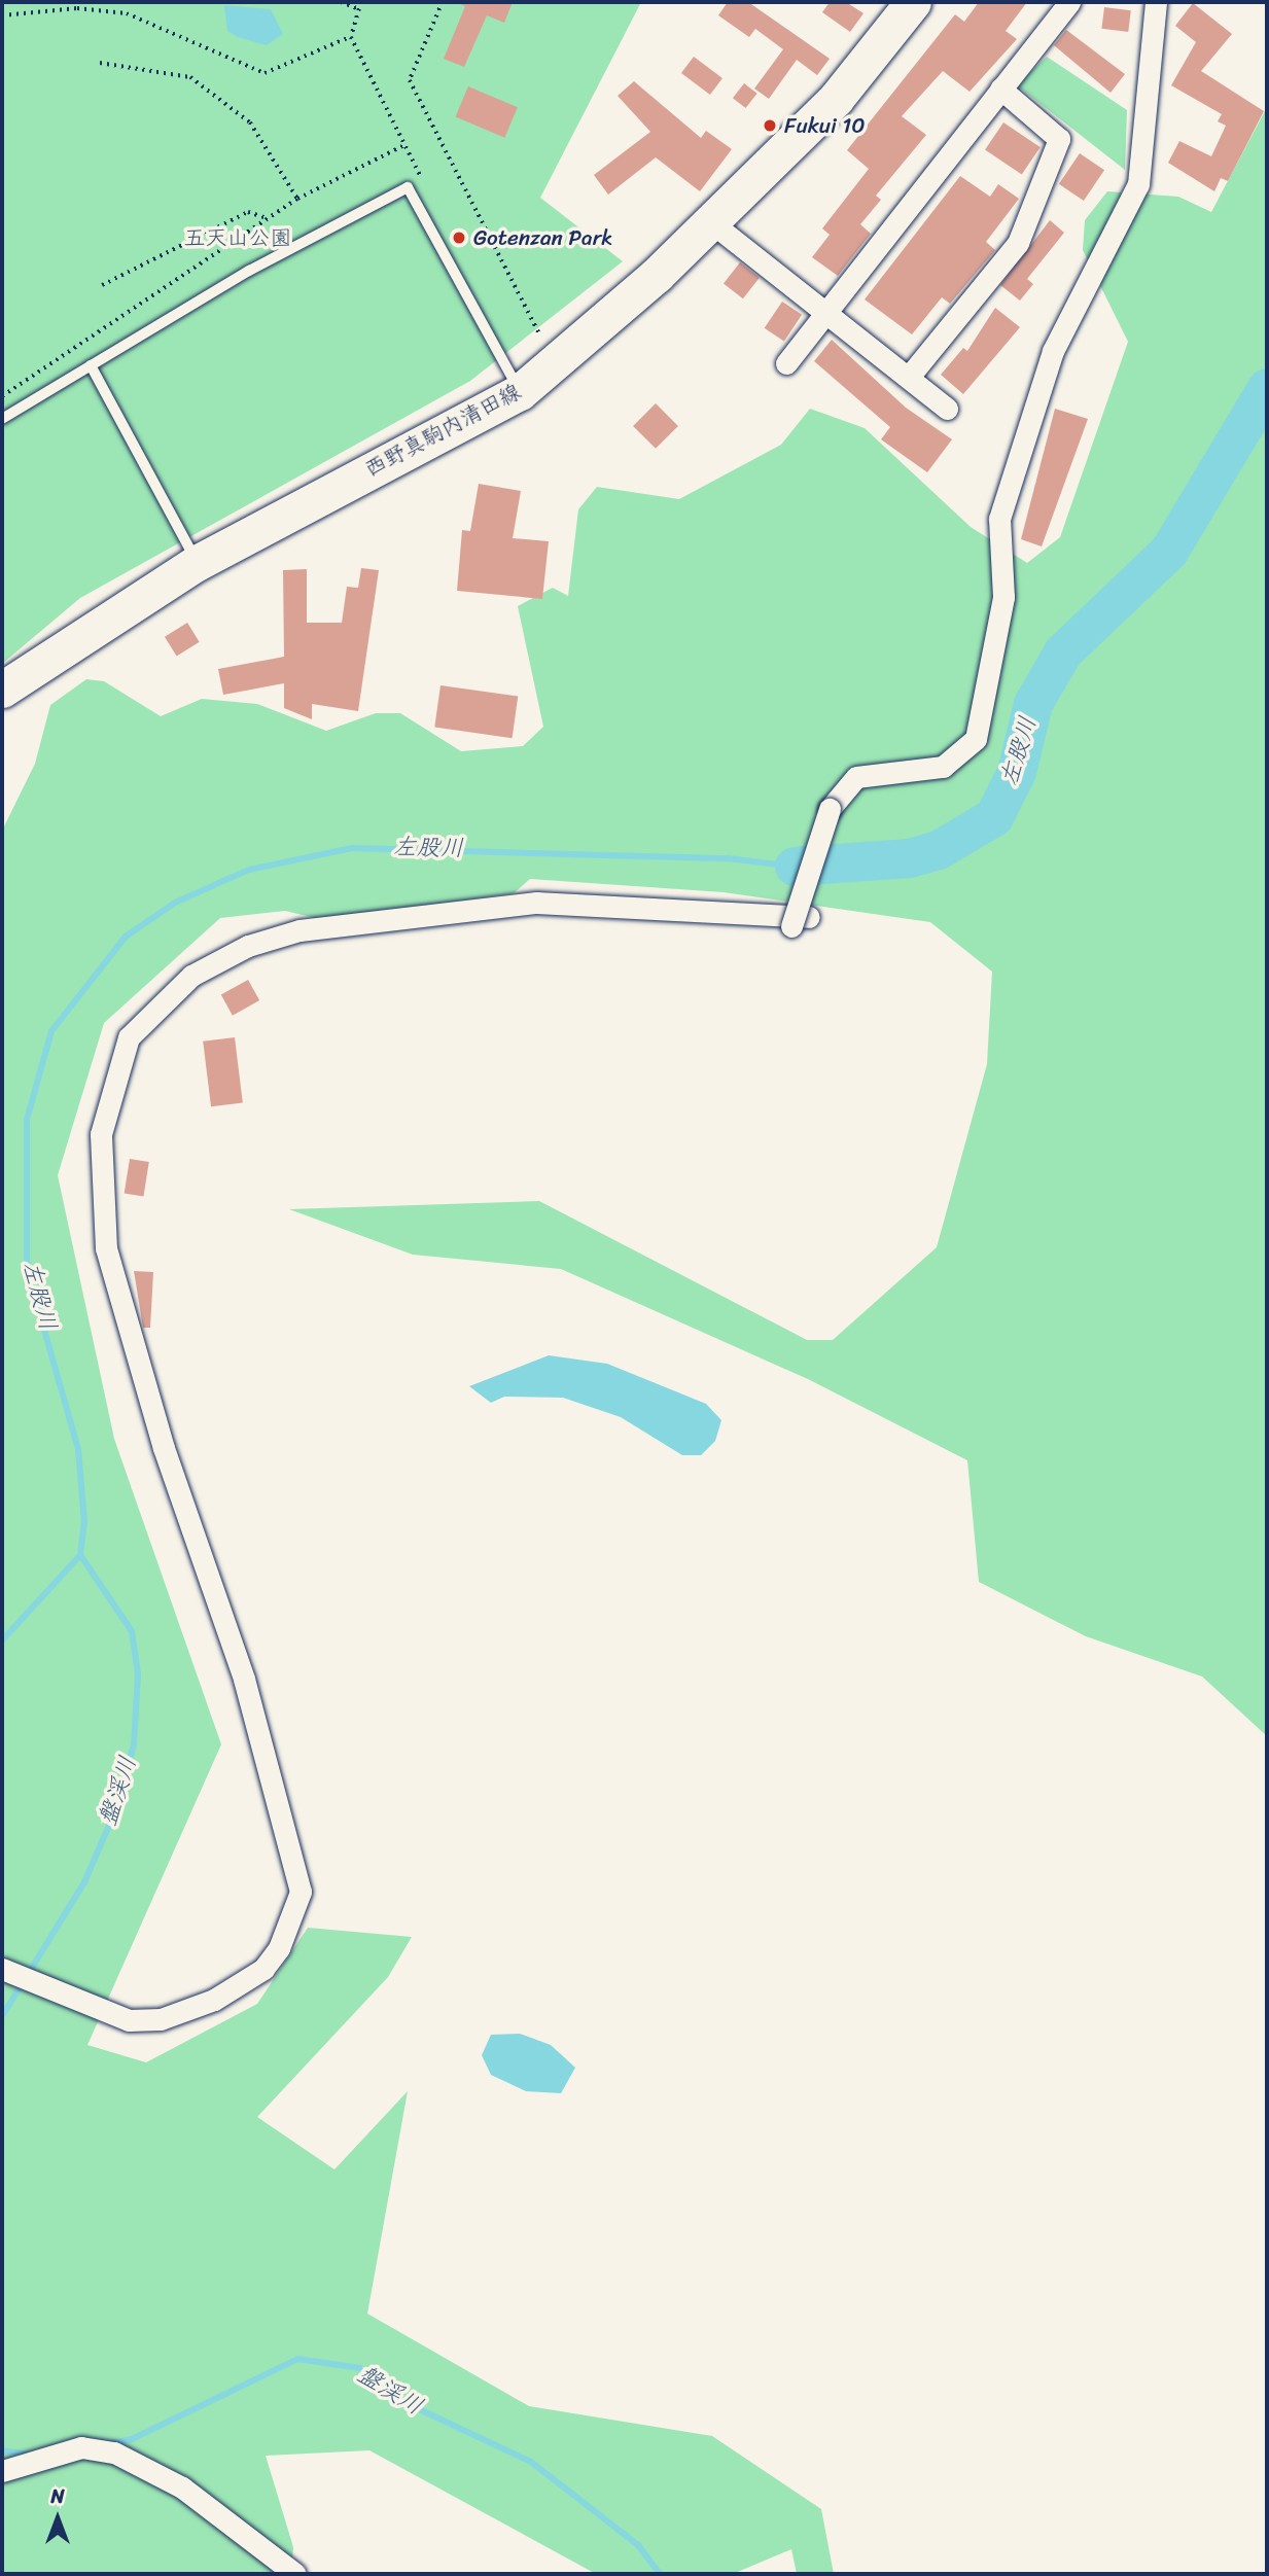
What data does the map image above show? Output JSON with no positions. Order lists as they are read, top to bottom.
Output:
{
  "streets": {
    "main road": ["西野真駒内清田線"]
  },
  "water": ["左股川", "盤渓川"],
  "parks": ["五天山公園"],
  "places": ["Fukui 10", "Gotenzan Park"],
  "north": "top"
}
